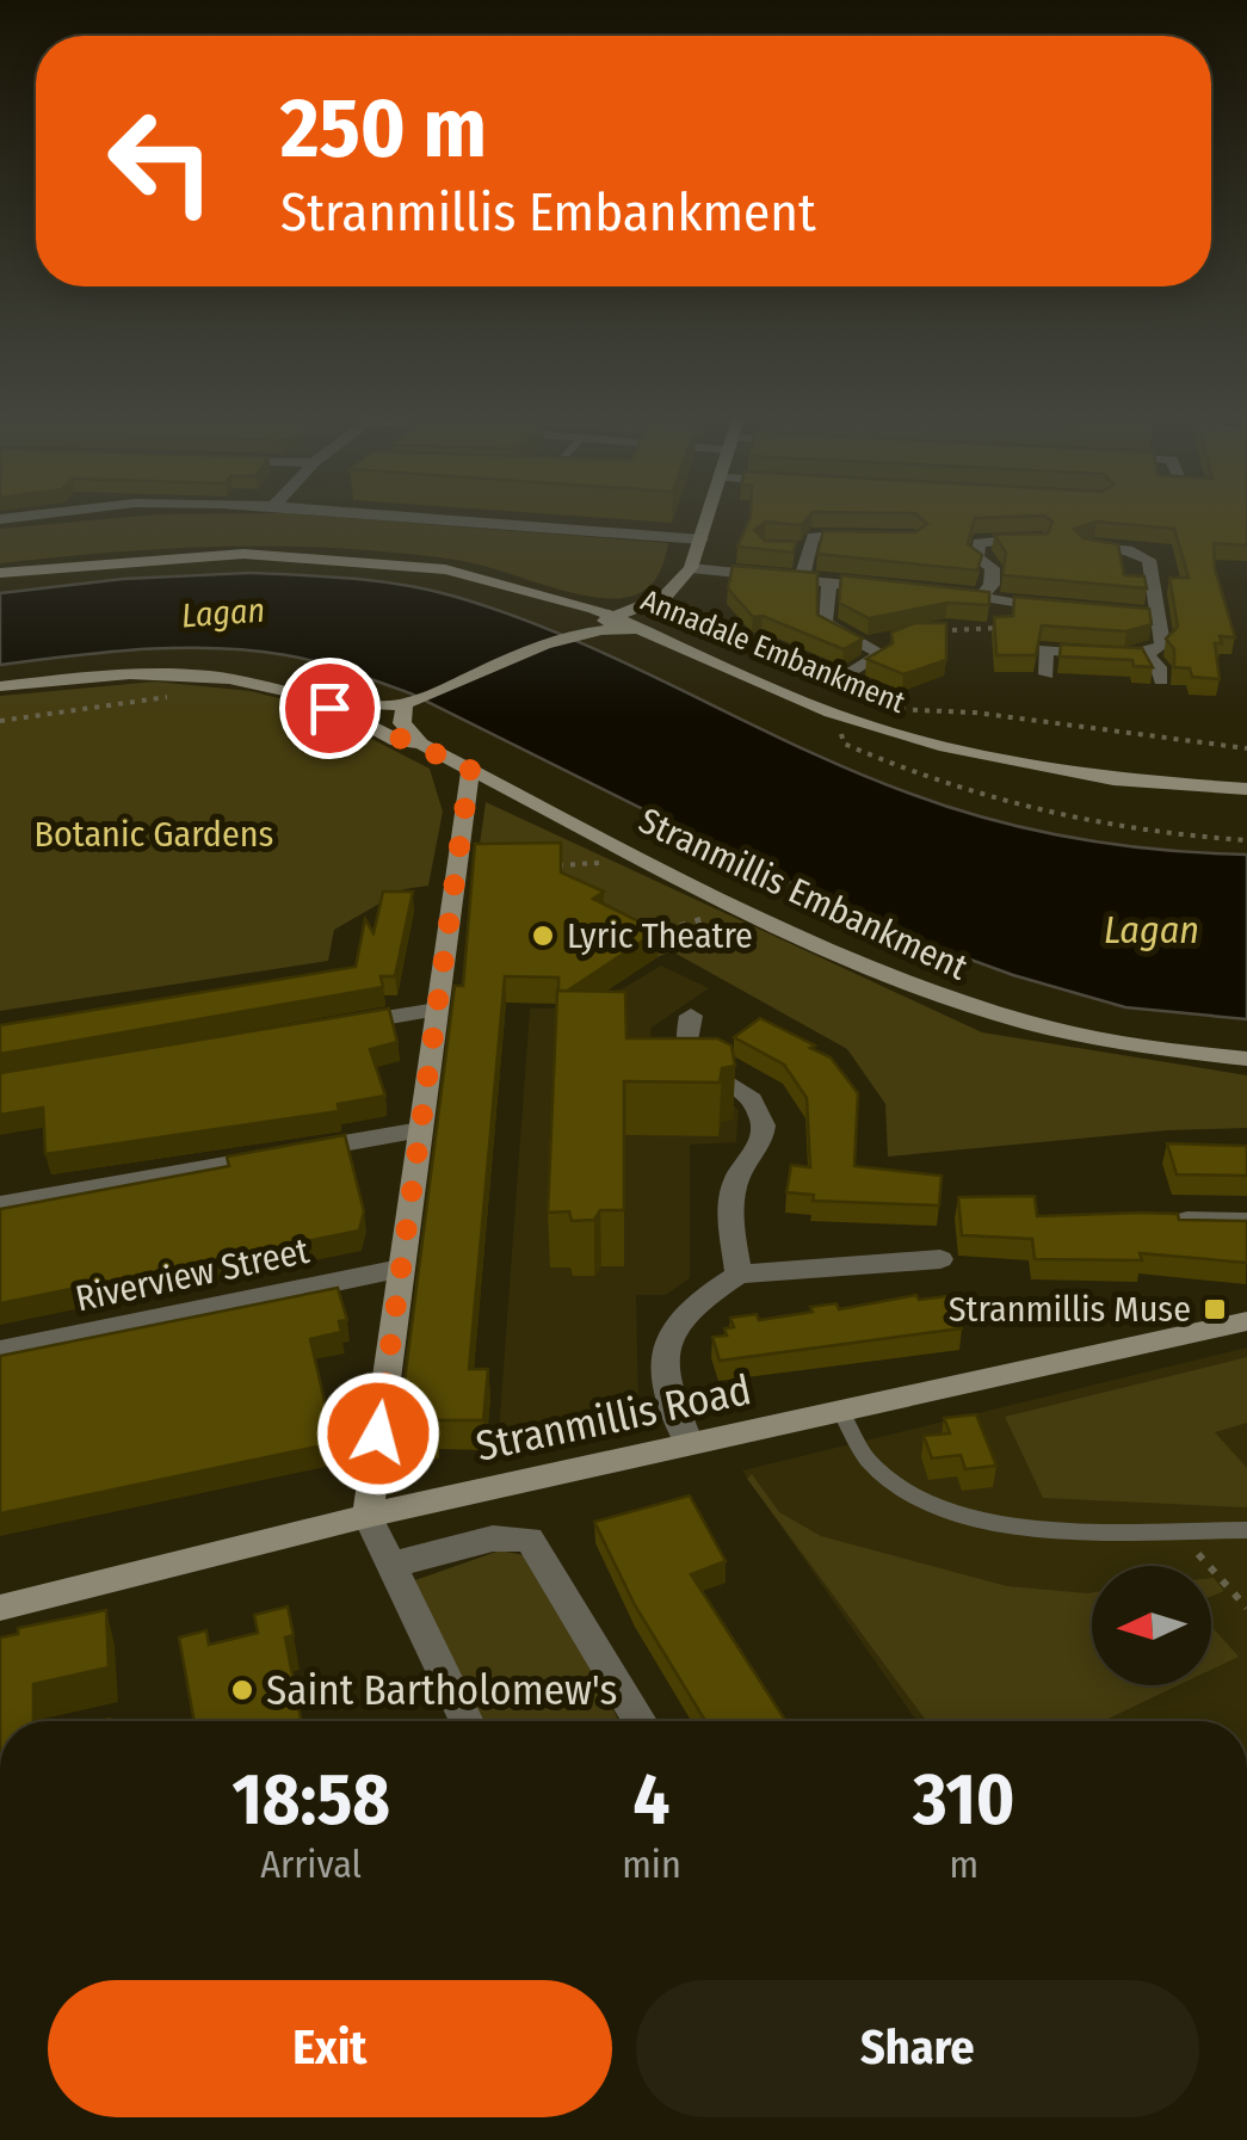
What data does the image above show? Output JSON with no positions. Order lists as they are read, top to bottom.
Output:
{
  "streets": {
    "street": [
      "Annadale Embankment",
      "Stranmillis Embankment",
      "Riverview Street",
      "Stranmillis Road"
    ]
  },
  "water": ["Lagan"],
  "parks": ["Botanic Gardens"],
  "places": {
    "other": ["Lyric Theatre", "Saint Bartholomew's"],
    "transit": ["Stranmillis Muse"]
  },
  "north": "left",
  "page": {
    "turn": ["250 m", "Stranmillis Embankment"],
    "eta": [
      "18:58",
      "Arrival",
      "4",
      "min",
      "310",
      "m"
    ],
    "buttons": ["Exit", "Share"]
  }
}
